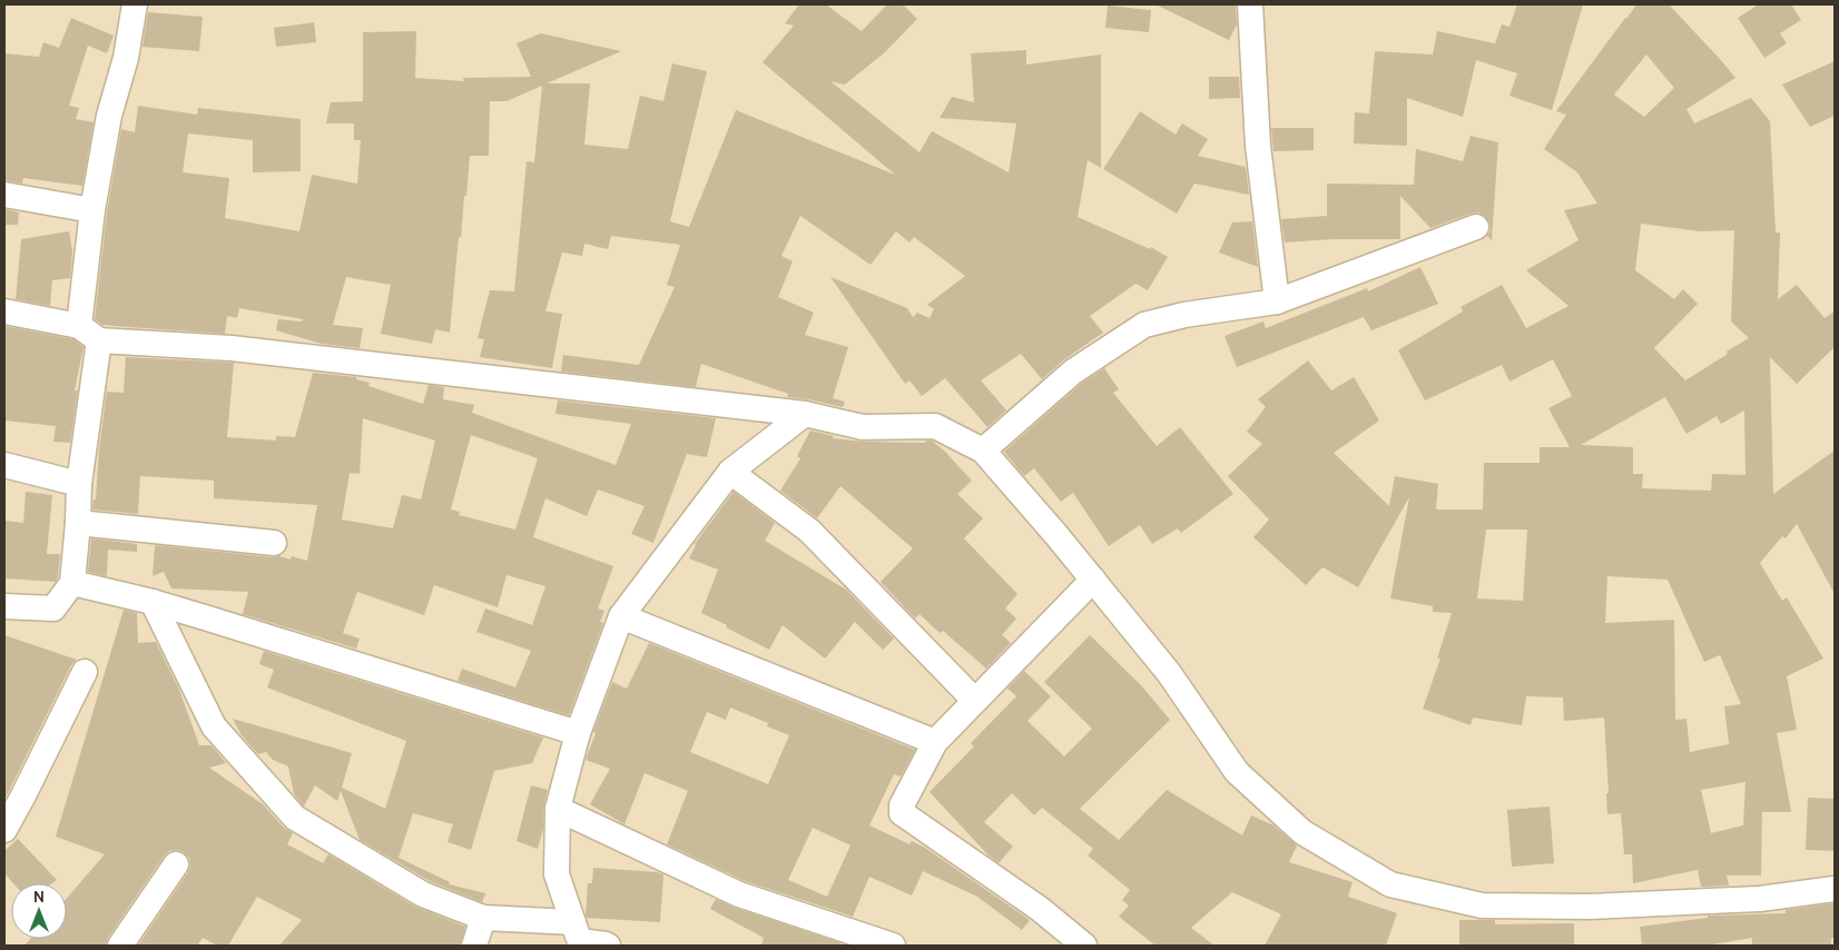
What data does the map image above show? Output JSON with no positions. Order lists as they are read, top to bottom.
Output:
{
  "north": "top"
}
